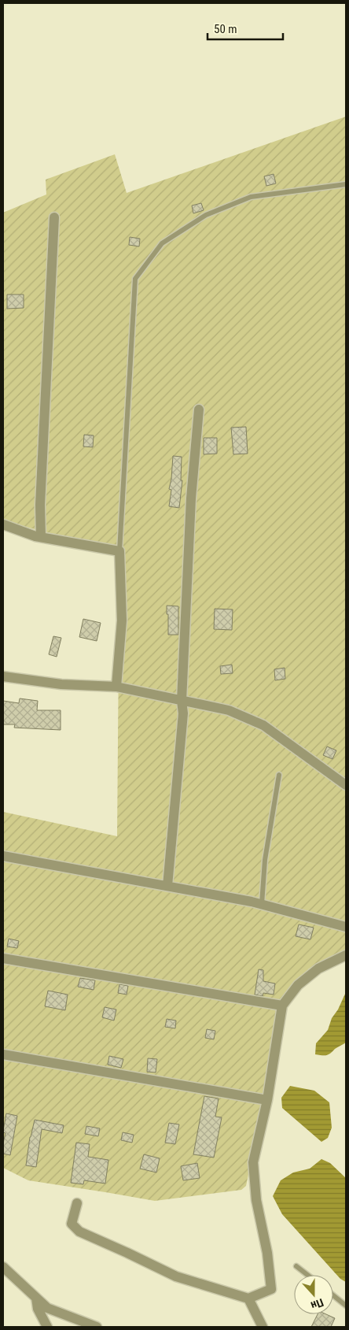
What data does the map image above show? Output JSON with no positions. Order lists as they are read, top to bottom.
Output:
{
  "scale_bar": "50 m",
  "north": "bottom"
}
